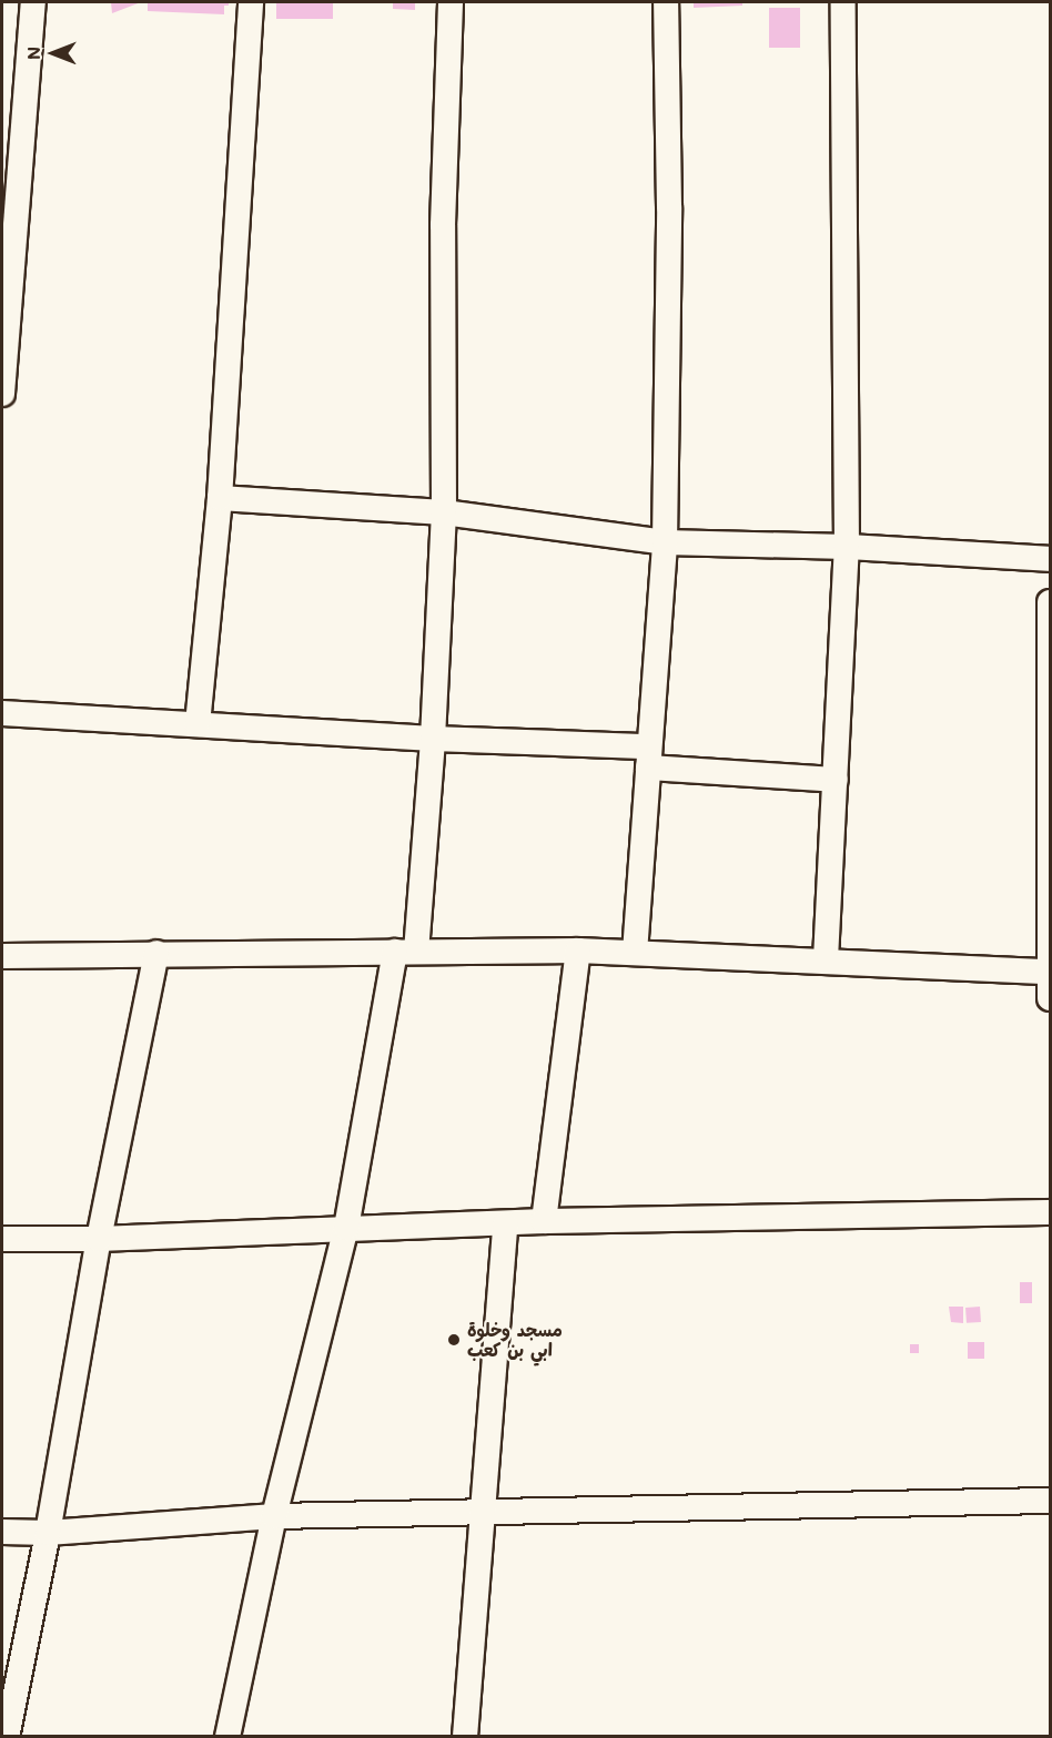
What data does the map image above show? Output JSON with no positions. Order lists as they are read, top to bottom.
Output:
{
  "places": ["مسجد وخلوة ابي بن كعب"],
  "north": "left"
}
